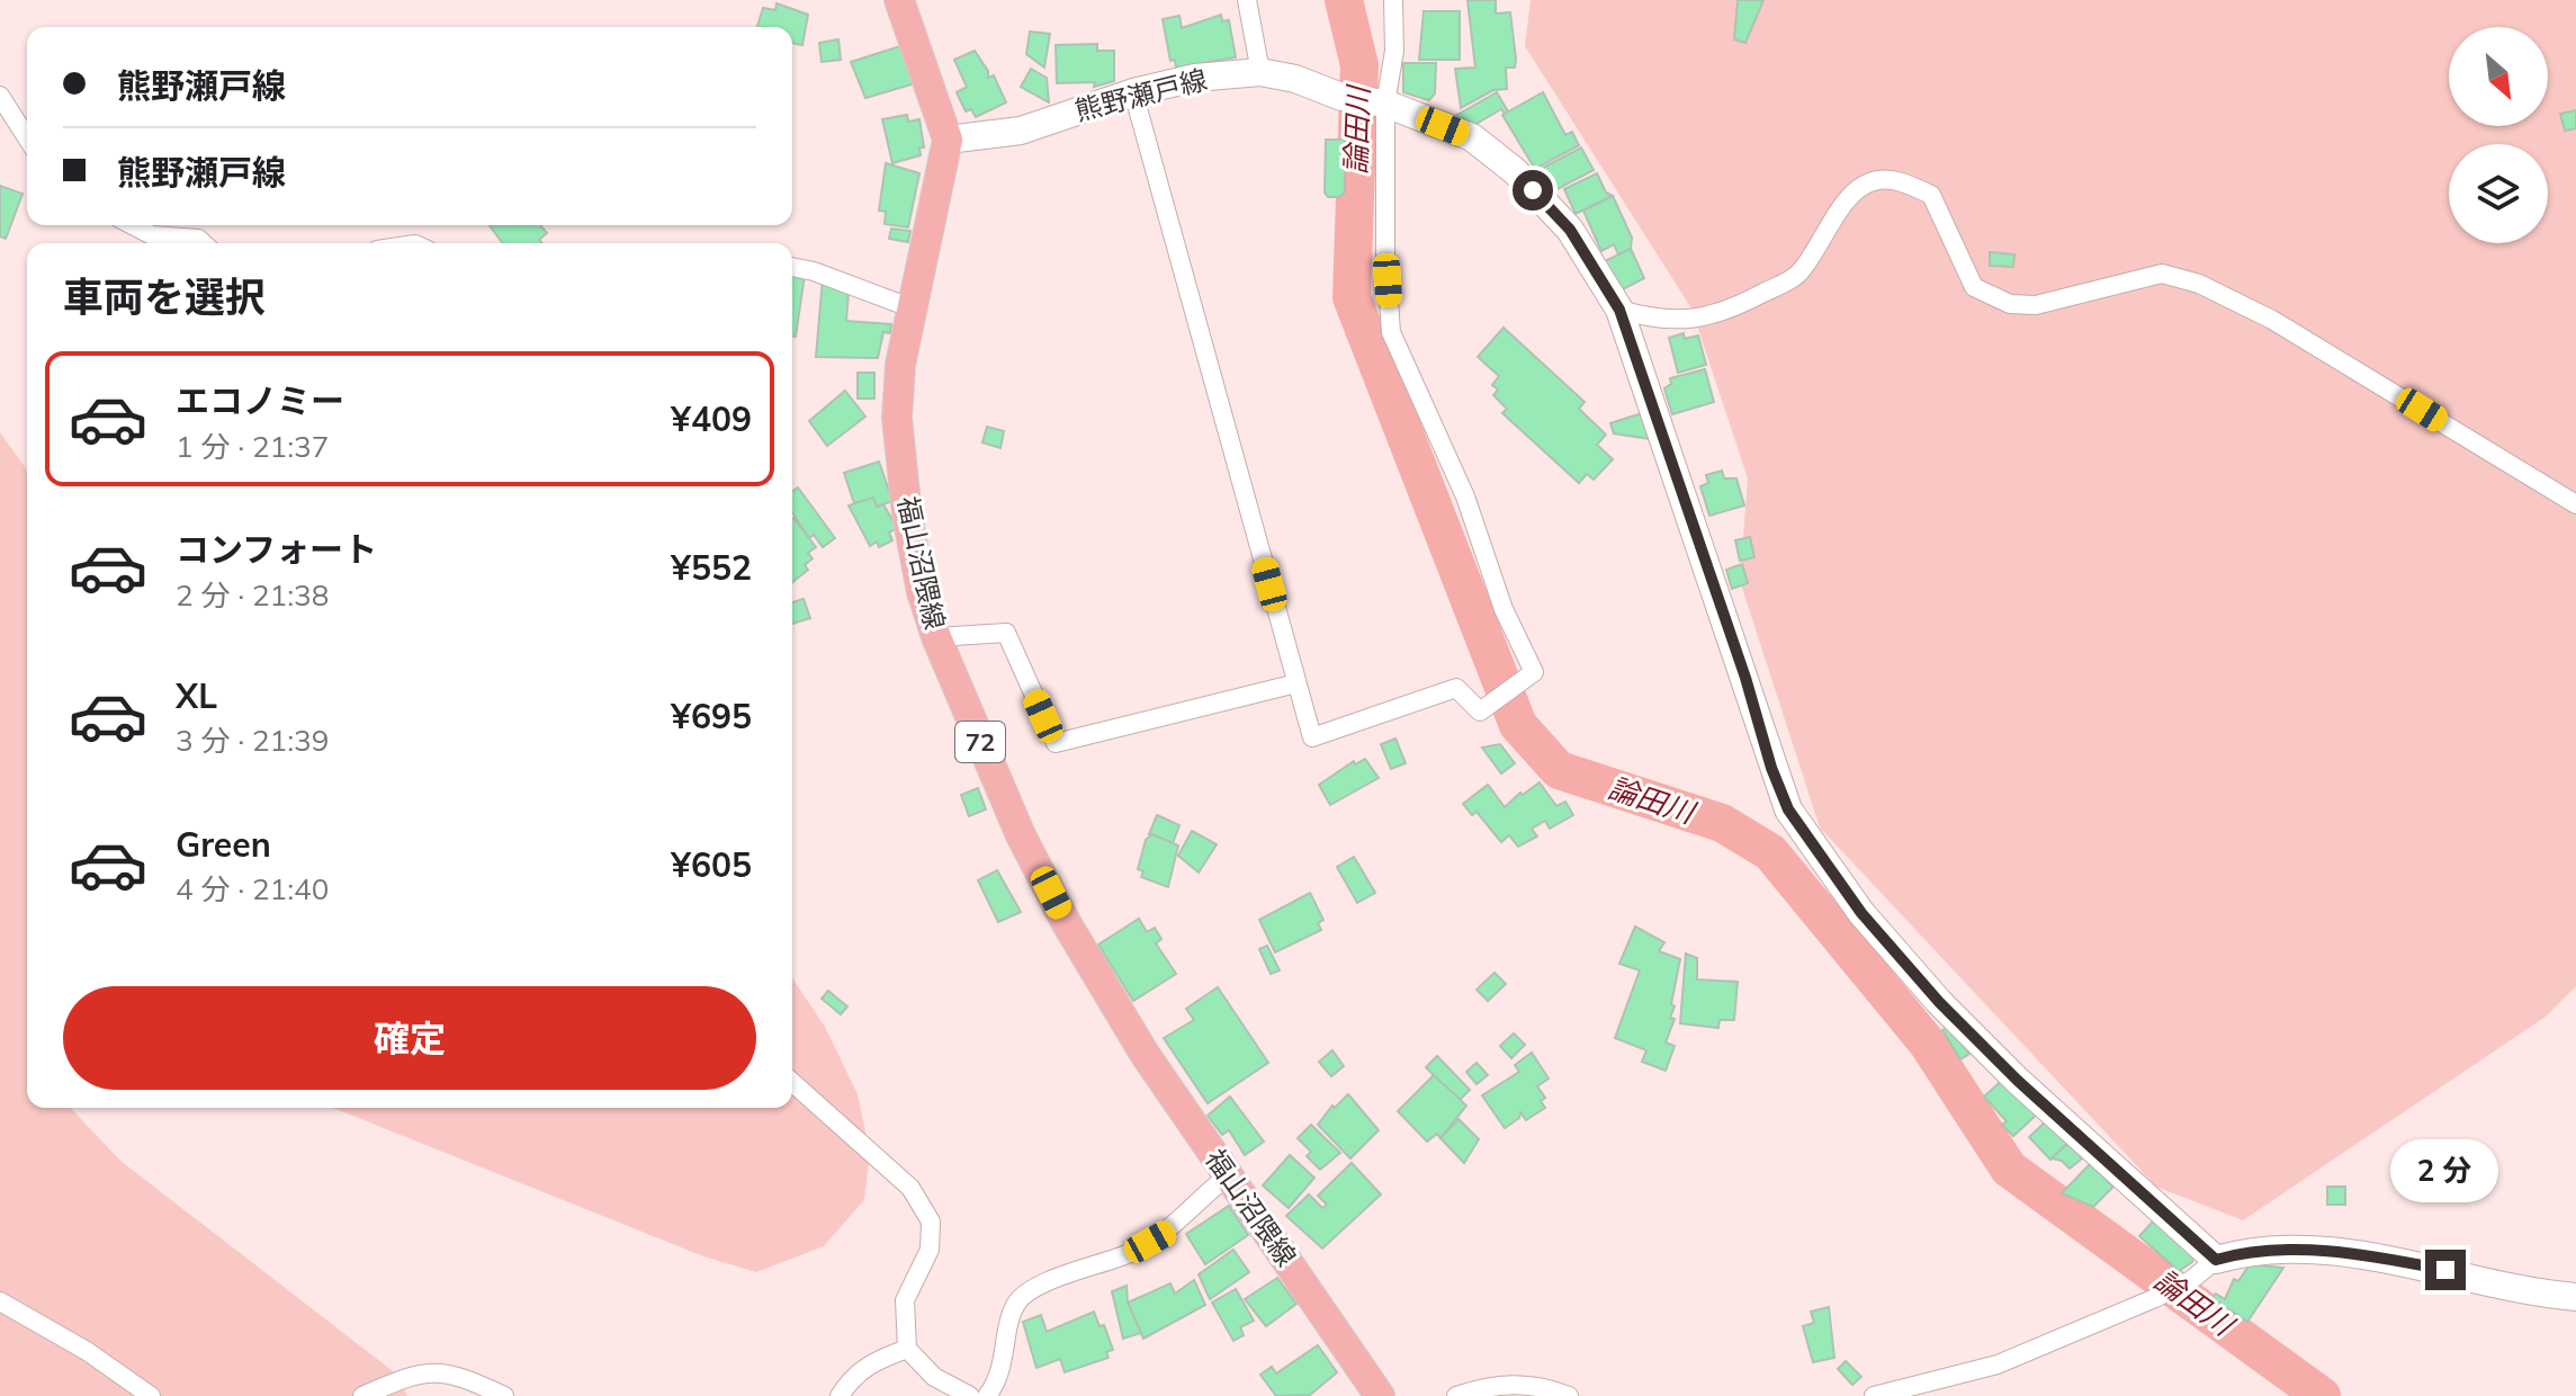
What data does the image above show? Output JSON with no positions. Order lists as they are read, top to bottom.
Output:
{
  "streets": {
    "main road": ["熊野瀬戸線", "福山沼隈線", "72"]
  },
  "crossings": [
    ["熊野瀬戸線", "福山沼隈線"]
  ],
  "water": ["論田川"],
  "north": "bottom right",
  "page": {
    "banner": ["熊野瀬戸線", "熊野瀬戸線"],
    "heading": "車両を選択",
    "list": [
      {
        "name": "エコノミー",
        "note": "1 分 · 21:37",
        "value": "¥409"
      },
      {
        "name": "コンフォート",
        "note": "2 分 · 21:38",
        "value": "¥552"
      },
      {
        "name": "XL",
        "note": "3 分 · 21:39",
        "value": "¥695"
      },
      {
        "name": "Green",
        "note": "4 分 · 21:40",
        "value": "¥605"
      }
    ],
    "buttons": "確定",
    "bubble": "2 分"
  }
}
